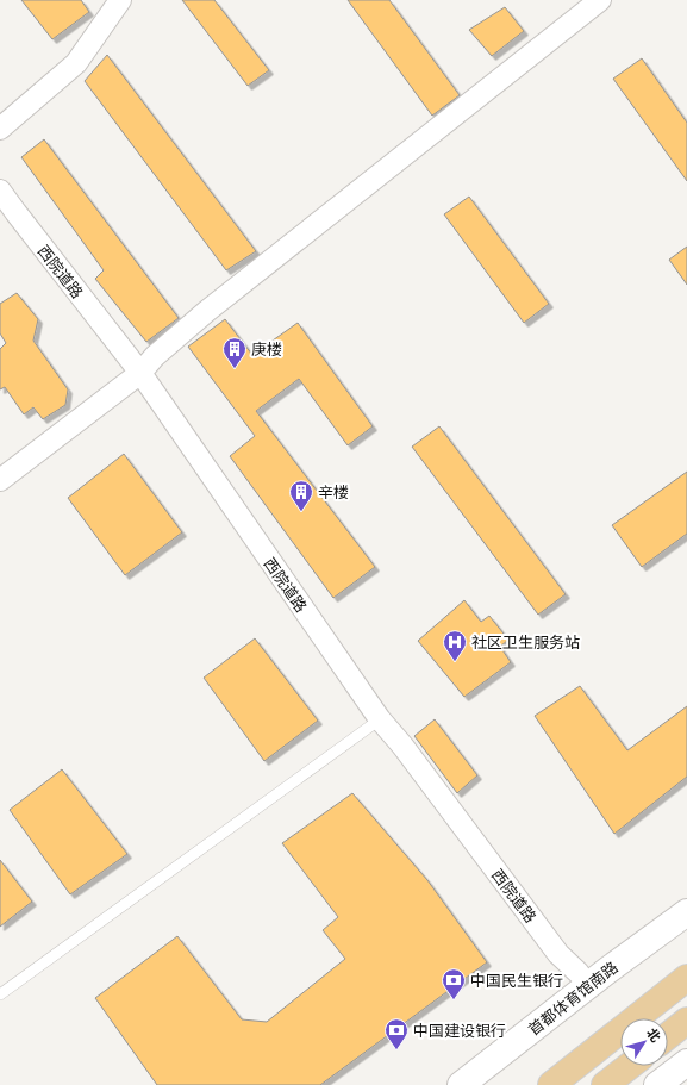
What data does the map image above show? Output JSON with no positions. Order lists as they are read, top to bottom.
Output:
{
  "streets": {
    "street": ["西院道路", "首都体育馆南路"]
  },
  "places": {
    "building": ["庚楼", "辛楼"],
    "hospital": ["社区卫生服务站"],
    "bank": ["中国民生银行", "中国建设银行"]
  },
  "north": "top right"
}
